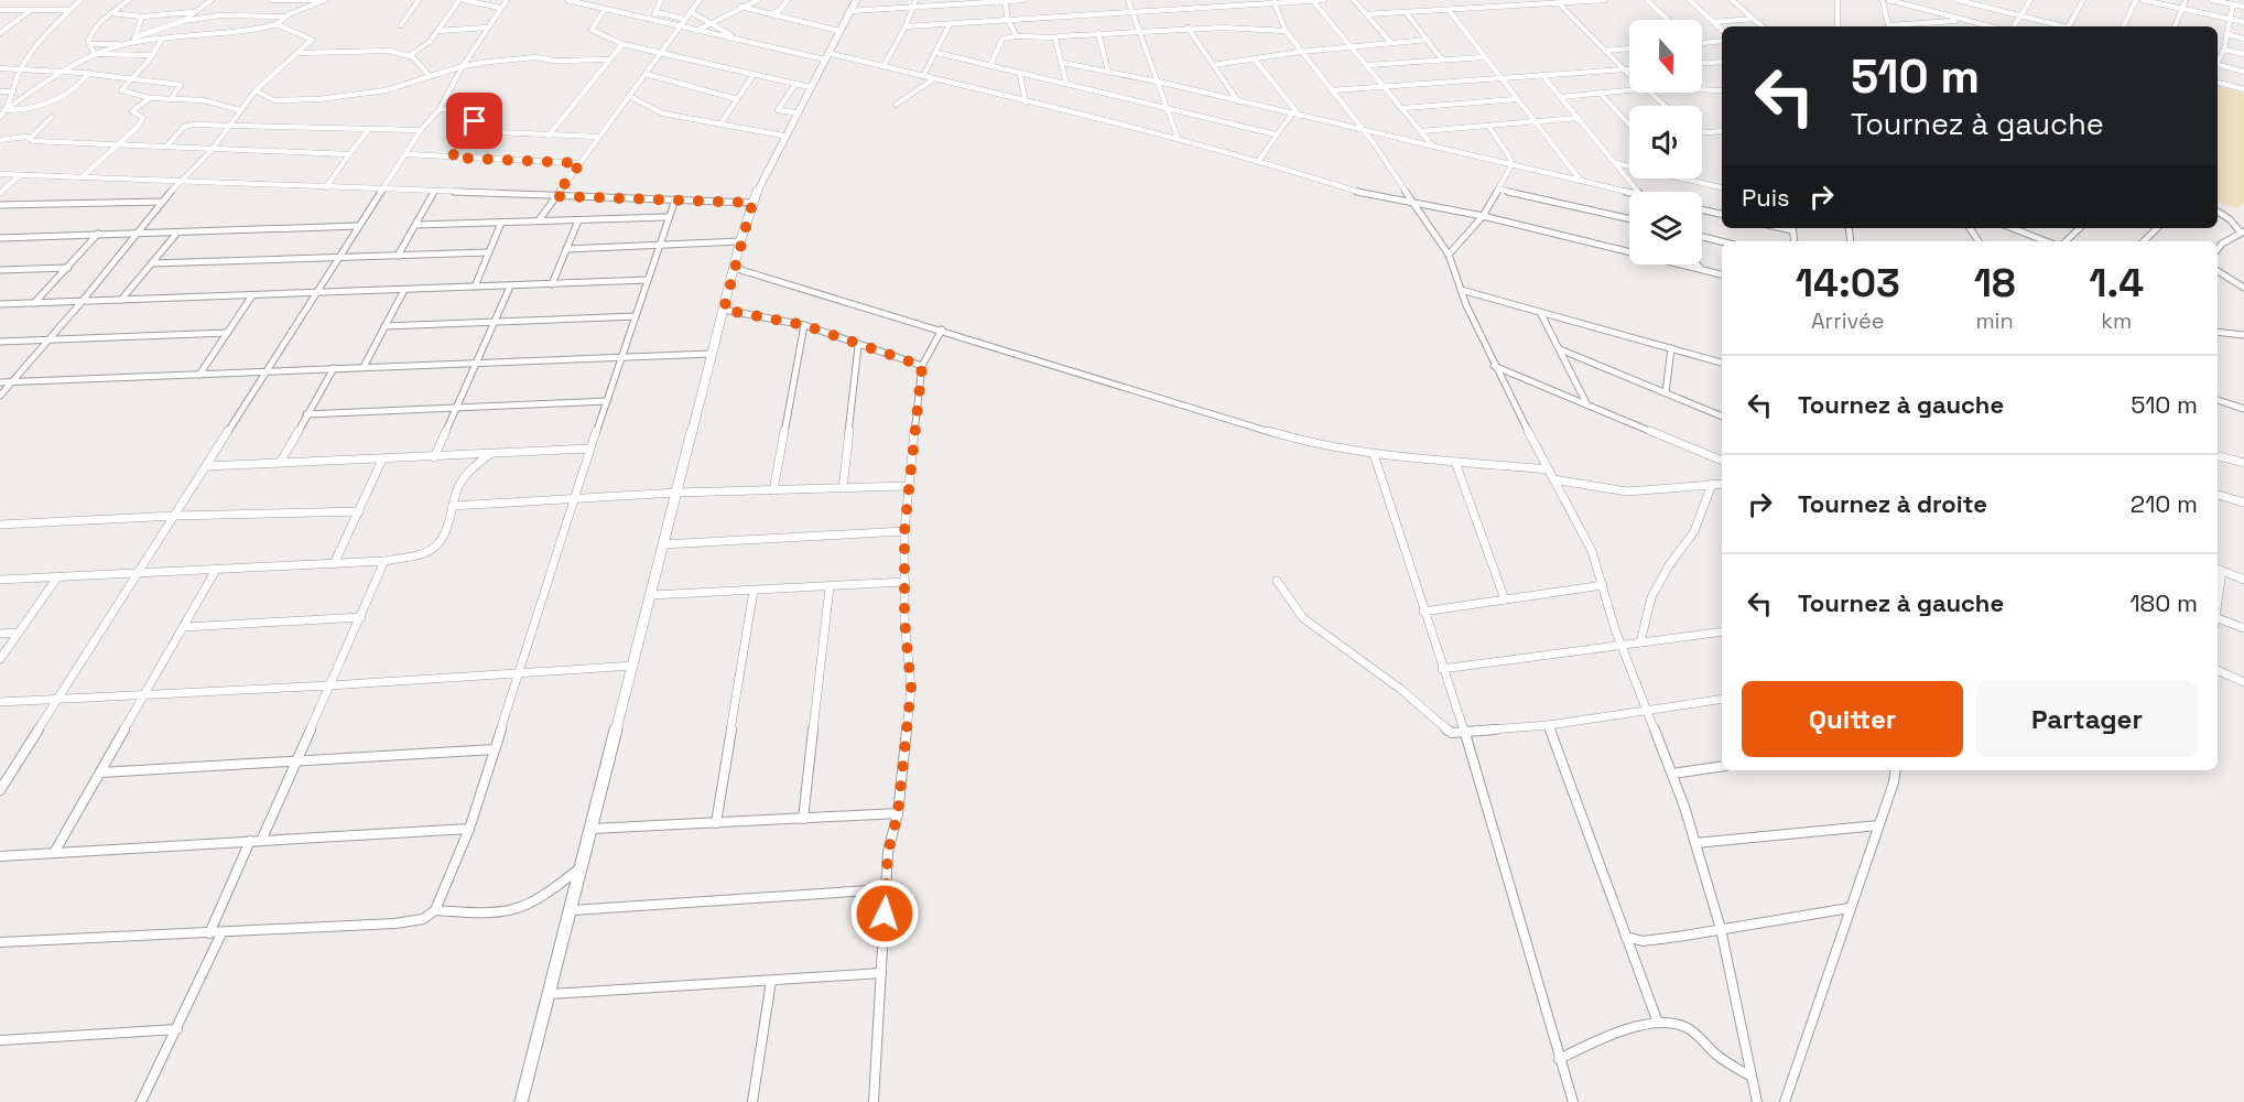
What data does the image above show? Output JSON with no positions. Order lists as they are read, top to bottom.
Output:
{
  "north": "bottom",
  "page": {
    "turn": ["510 m", "Tournez à gauche"],
    "then": "Puis",
    "eta": [
      "14:03",
      "Arrivée",
      "18",
      "min",
      "1.4",
      "km"
    ],
    "list": [
      {
        "name": "Tournez à gauche",
        "value": "510 m"
      },
      {
        "name": "Tournez à droite",
        "value": "210 m"
      },
      {
        "name": "Tournez à gauche",
        "value": "180 m"
      }
    ],
    "buttons": ["Quitter", "Partager"]
  }
}
